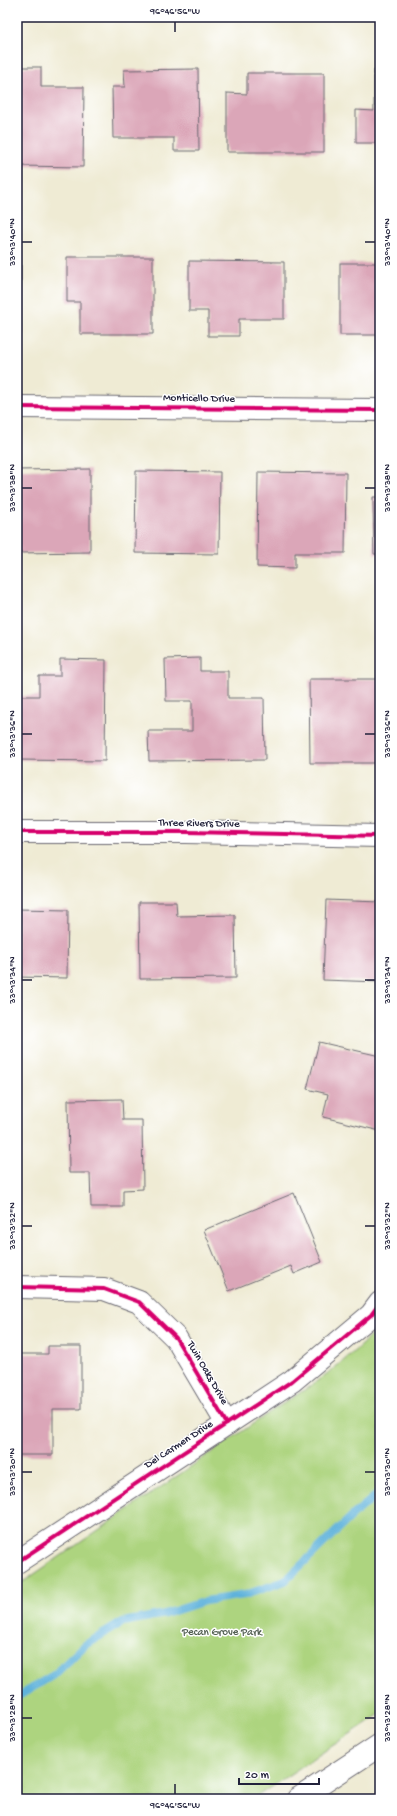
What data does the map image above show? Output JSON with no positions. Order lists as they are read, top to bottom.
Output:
{
  "streets": {
    "street": [
      "Monticello Drive",
      "Three Rivers Drive",
      "Twin Oaks Drive",
      "Del Carmen Drive"
    ]
  },
  "crossings": [
    ["Twin Oaks Drive", "Del Carmen Drive"]
  ],
  "parks": ["Pecan Grove Park"],
  "scale_bar": "20 m",
  "coordinates": [
    "96°46'56\"W",
    "33°13'40\"N",
    "33°13'38\"N",
    "33°13'36\"N",
    "33°13'34\"N",
    "33°13'32\"N",
    "33°13'30\"N",
    "33°13'28\"N"
  ]
}
